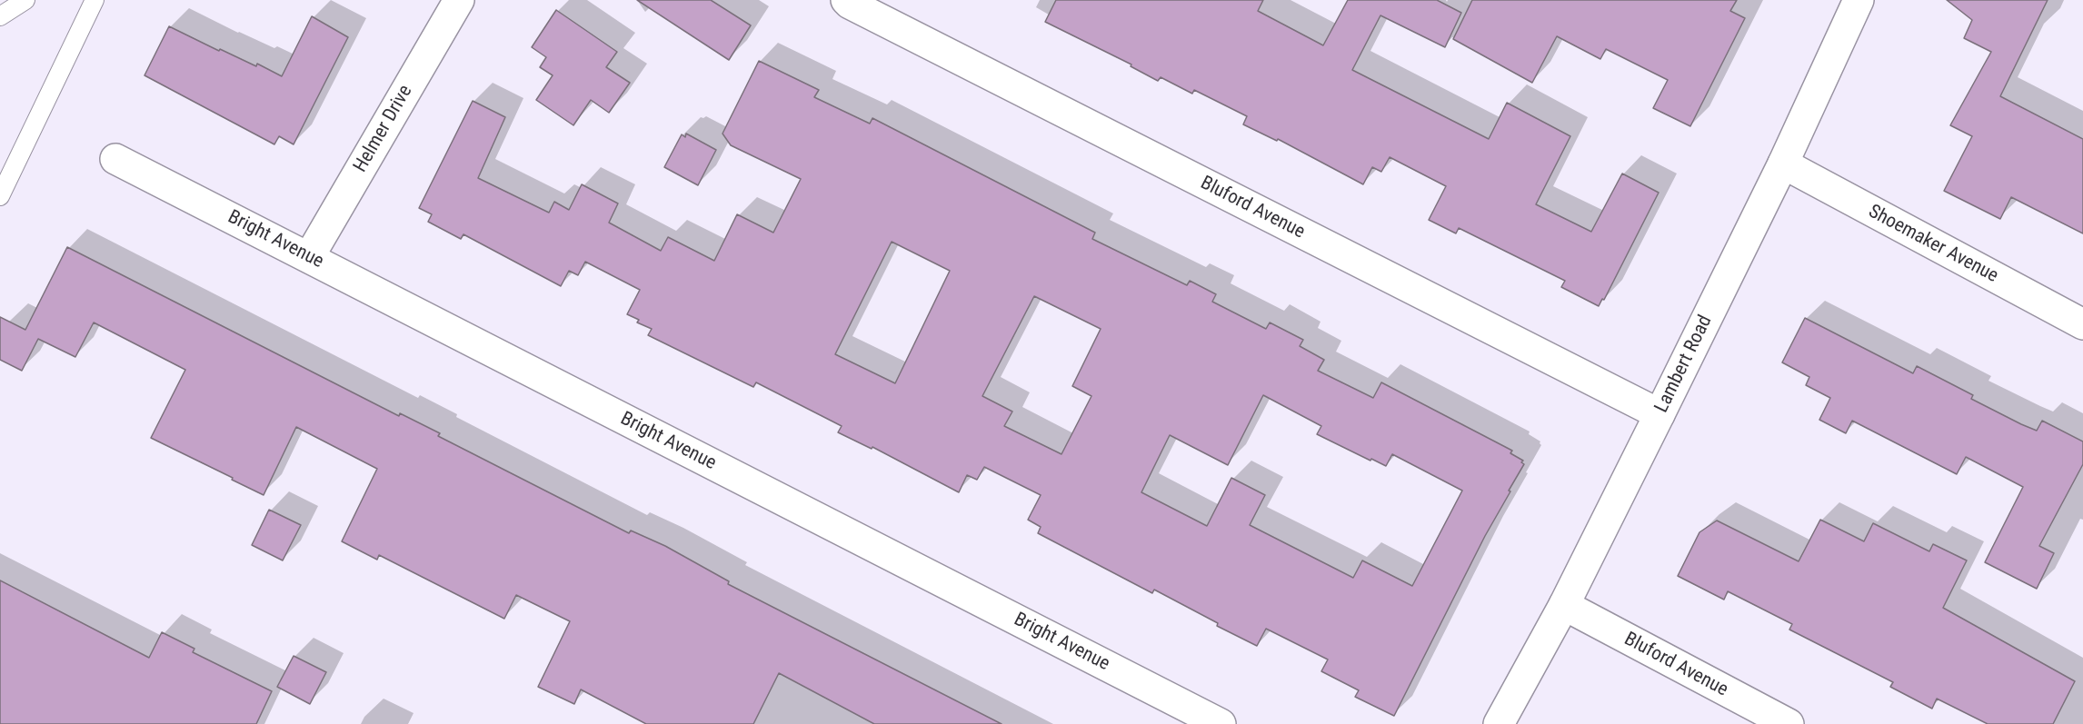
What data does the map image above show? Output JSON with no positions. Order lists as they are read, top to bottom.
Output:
{
  "streets": {
    "street": [
      "Helmer Drive",
      "Bluford Avenue",
      "Bright Avenue",
      "Shoemaker Avenue",
      "Lambert Road"
    ]
  },
  "crossings": [
    ["Helmer Drive", "Bright Avenue"],
    ["Bluford Avenue", "Lambert Road"],
    ["Shoemaker Avenue", "Lambert Road"]
  ]
}
